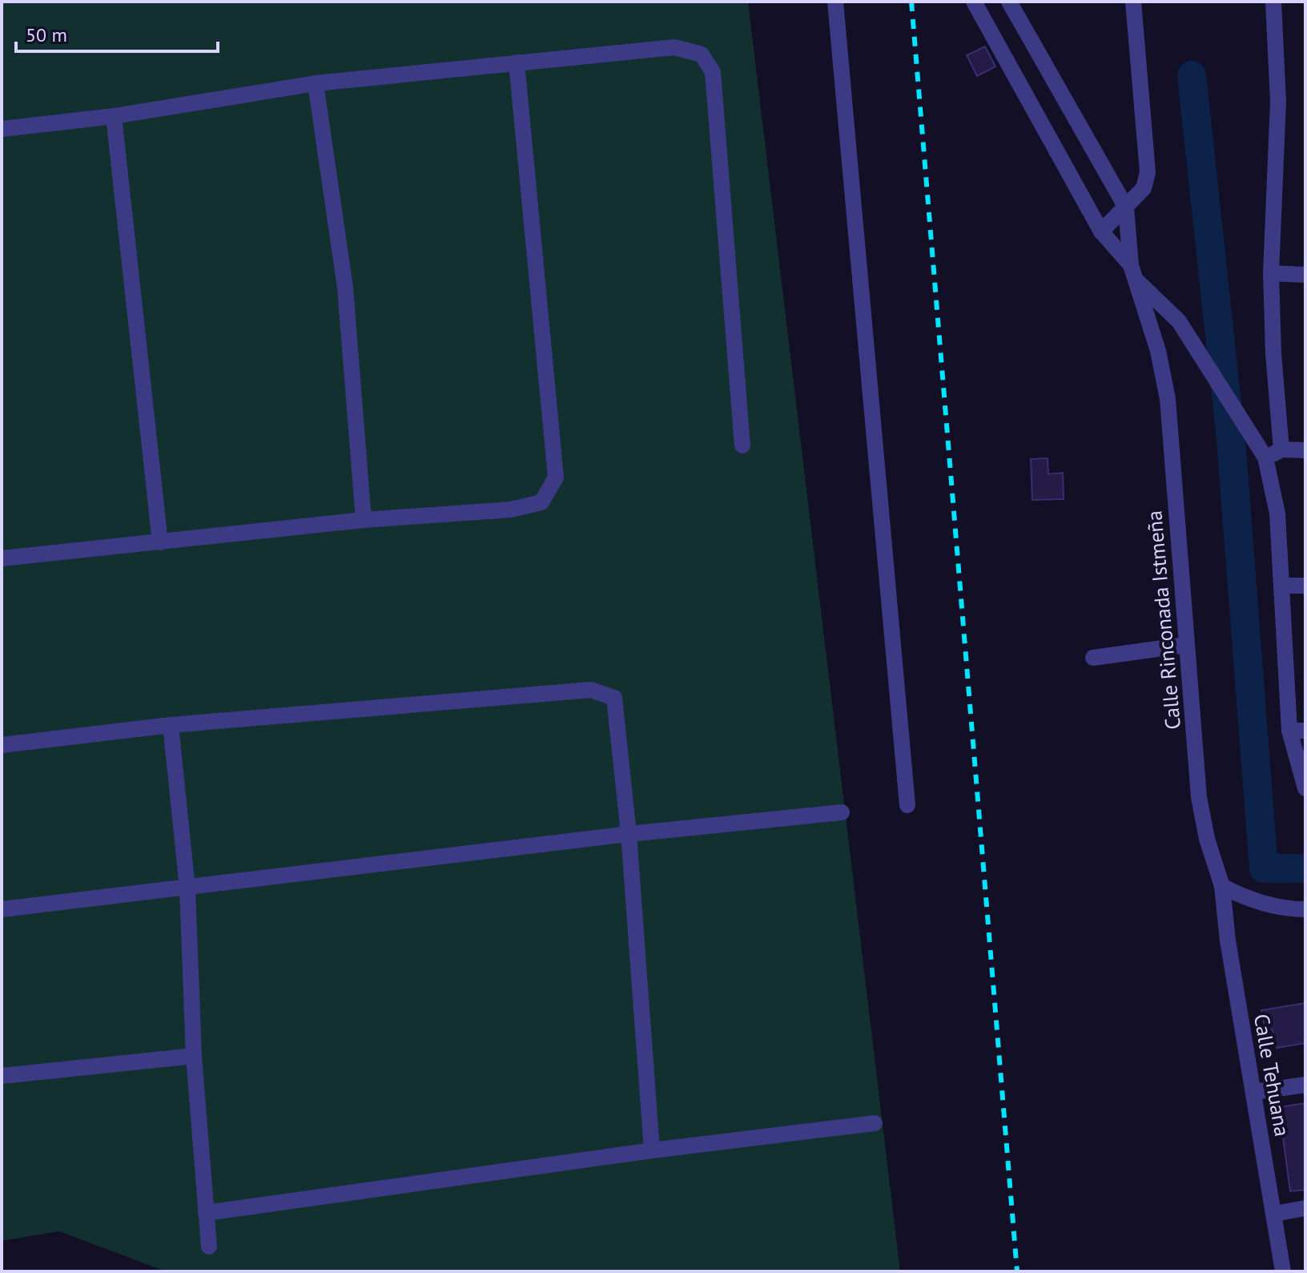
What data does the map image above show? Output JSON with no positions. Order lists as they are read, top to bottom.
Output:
{
  "streets": {
    "street": ["Calle Rinconada Istmeña", "Calle Tehuana"]
  },
  "crossings": [
    ["Calle Rinconada Istmeña", "Calle Tehuana"]
  ],
  "scale_bar": "50 m"
}
